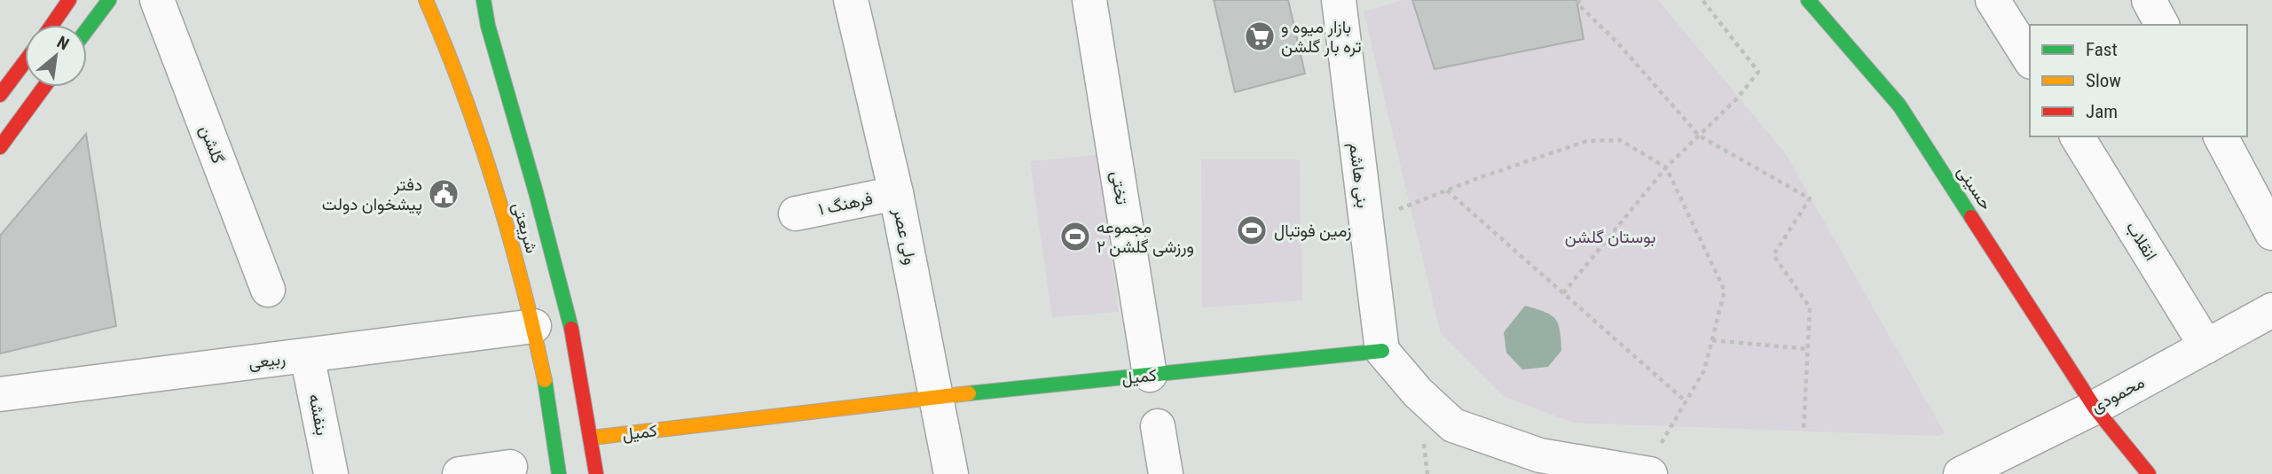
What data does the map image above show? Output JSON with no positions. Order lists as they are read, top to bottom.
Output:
{
  "streets": {
    "street": [
      "گلشن",
      "بنی هاشم",
      "تختی",
      "حسینی",
      "فرهنگ ۱",
      "شریعتی",
      "ولی عصر",
      "انقلاب",
      "ربیعی",
      "کمیل",
      "محمودی",
      "بنفشه"
    ]
  },
  "crossings": [
    ["بنی هاشم", "کمیل"],
    ["تختی", "کمیل"],
    ["حسینی", "محمودی"],
    ["فرهنگ ۱", "ولی عصر"],
    ["شریعتی", "ربیعی"],
    ["شریعتی", "کمیل"],
    ["ولی عصر", "کمیل"],
    ["انقلاب", "محمودی"],
    ["ربیعی", "بنفشه"]
  ],
  "parks": ["بوستان گلشن"],
  "places": {
    "supermarket": ["بازار میوه و تره بار گلشن"],
    "public building": ["دفتر پیشخوان دولت"],
    "sports": ["زمین فوتبال", "مجموعه ورزشی گلشن ۲"]
  },
  "legend": ["Fast", "Slow", "Jam"],
  "north": "top right"
}
